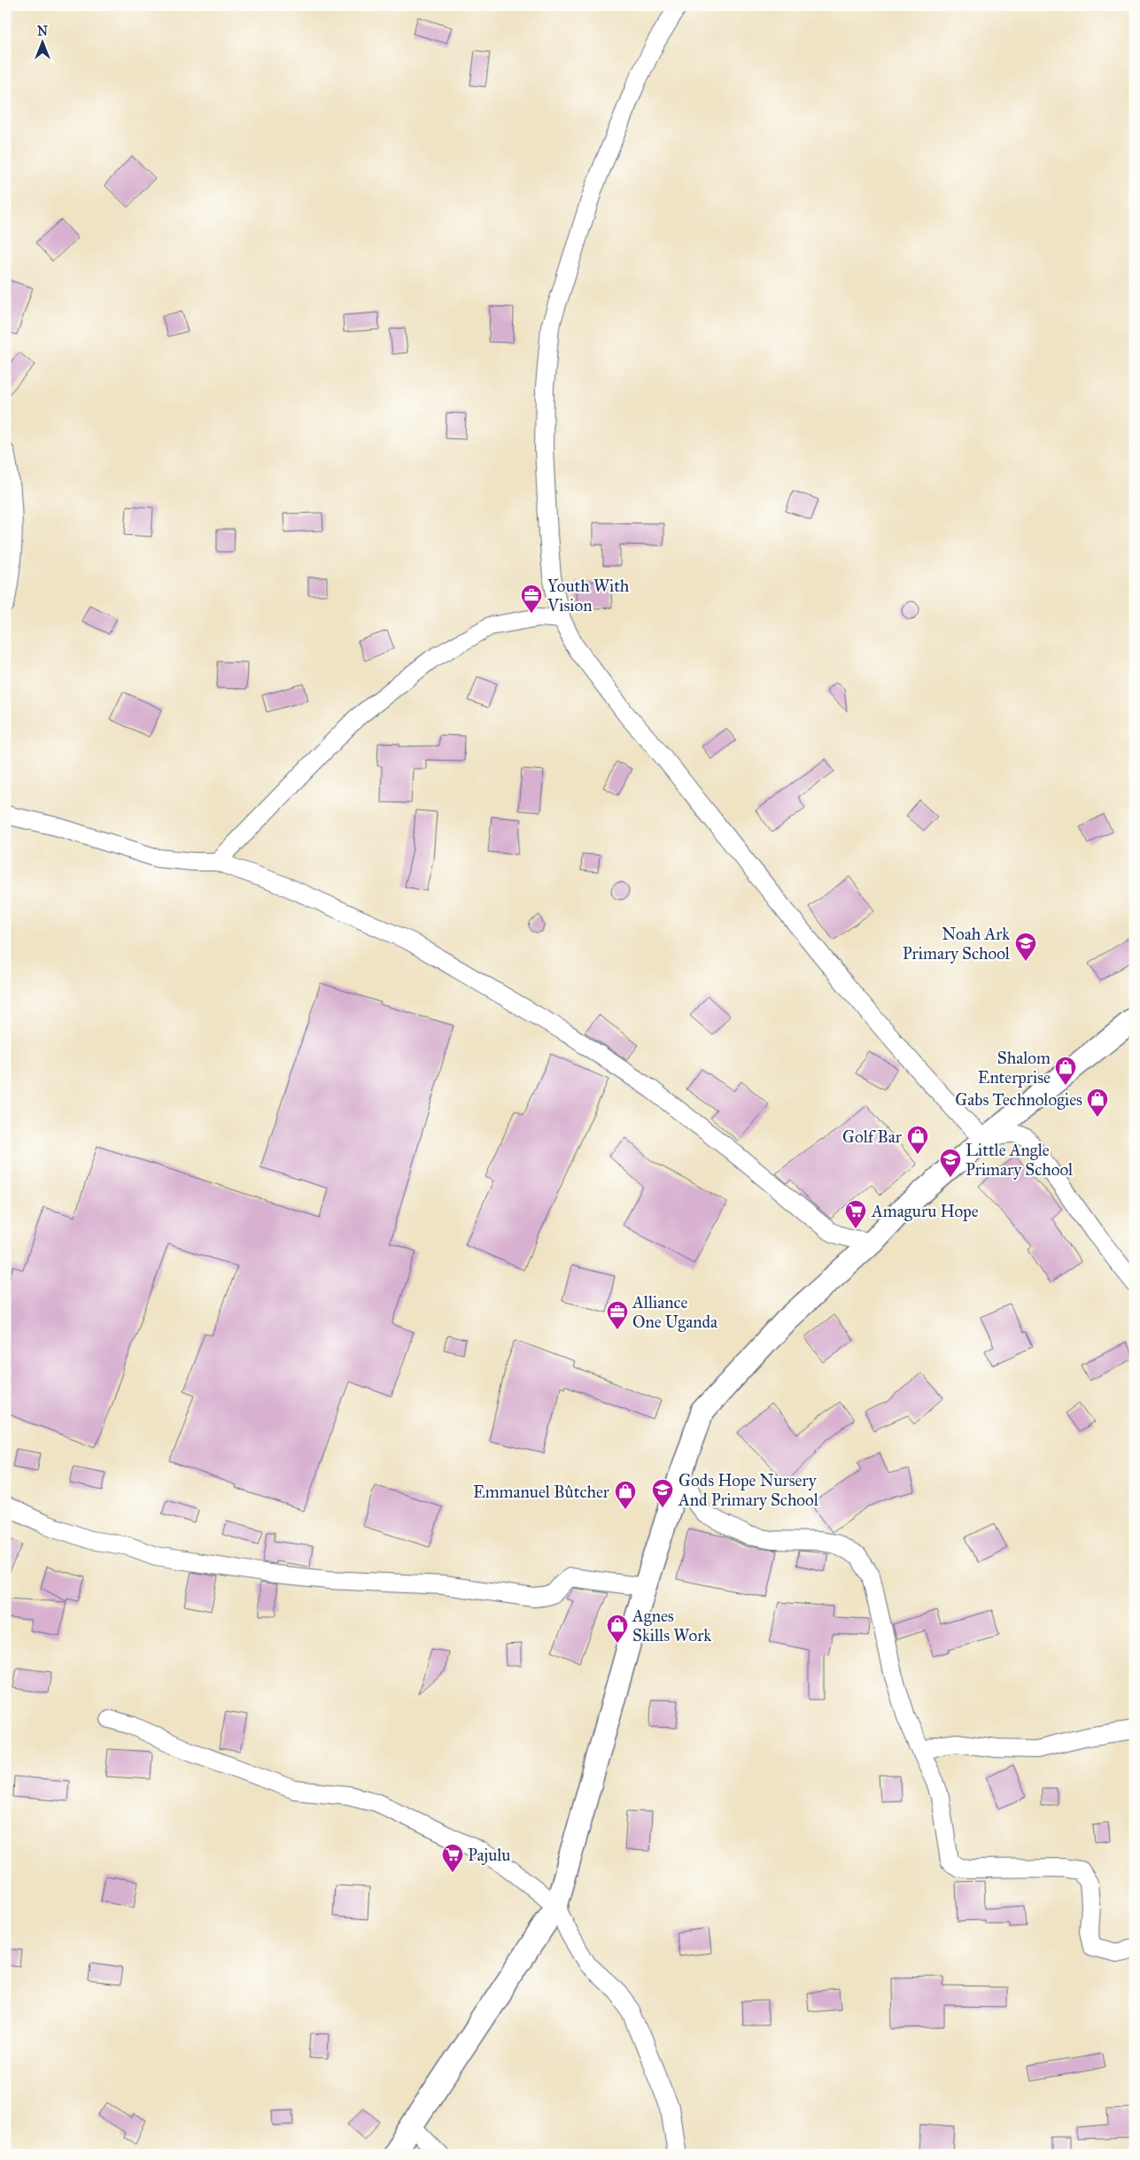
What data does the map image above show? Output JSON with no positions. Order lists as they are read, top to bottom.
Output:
{
  "places": {
    "office": ["Youth With Vision", "Alliance One Uganda"],
    "school or university": ["Noah Ark Primary School", "Little Angle Primary School", "Gods Hope Nursery And Primary School"],
    "shop": [
      "Shalom Enterprise",
      "Gabs Technologies",
      "Golf Bar",
      "Emmanuel Bûtcher",
      "Agnes Skills Work"
    ],
    "supermarket": ["Amaguru Hope", "Pajulu"]
  },
  "north": "top"
}
